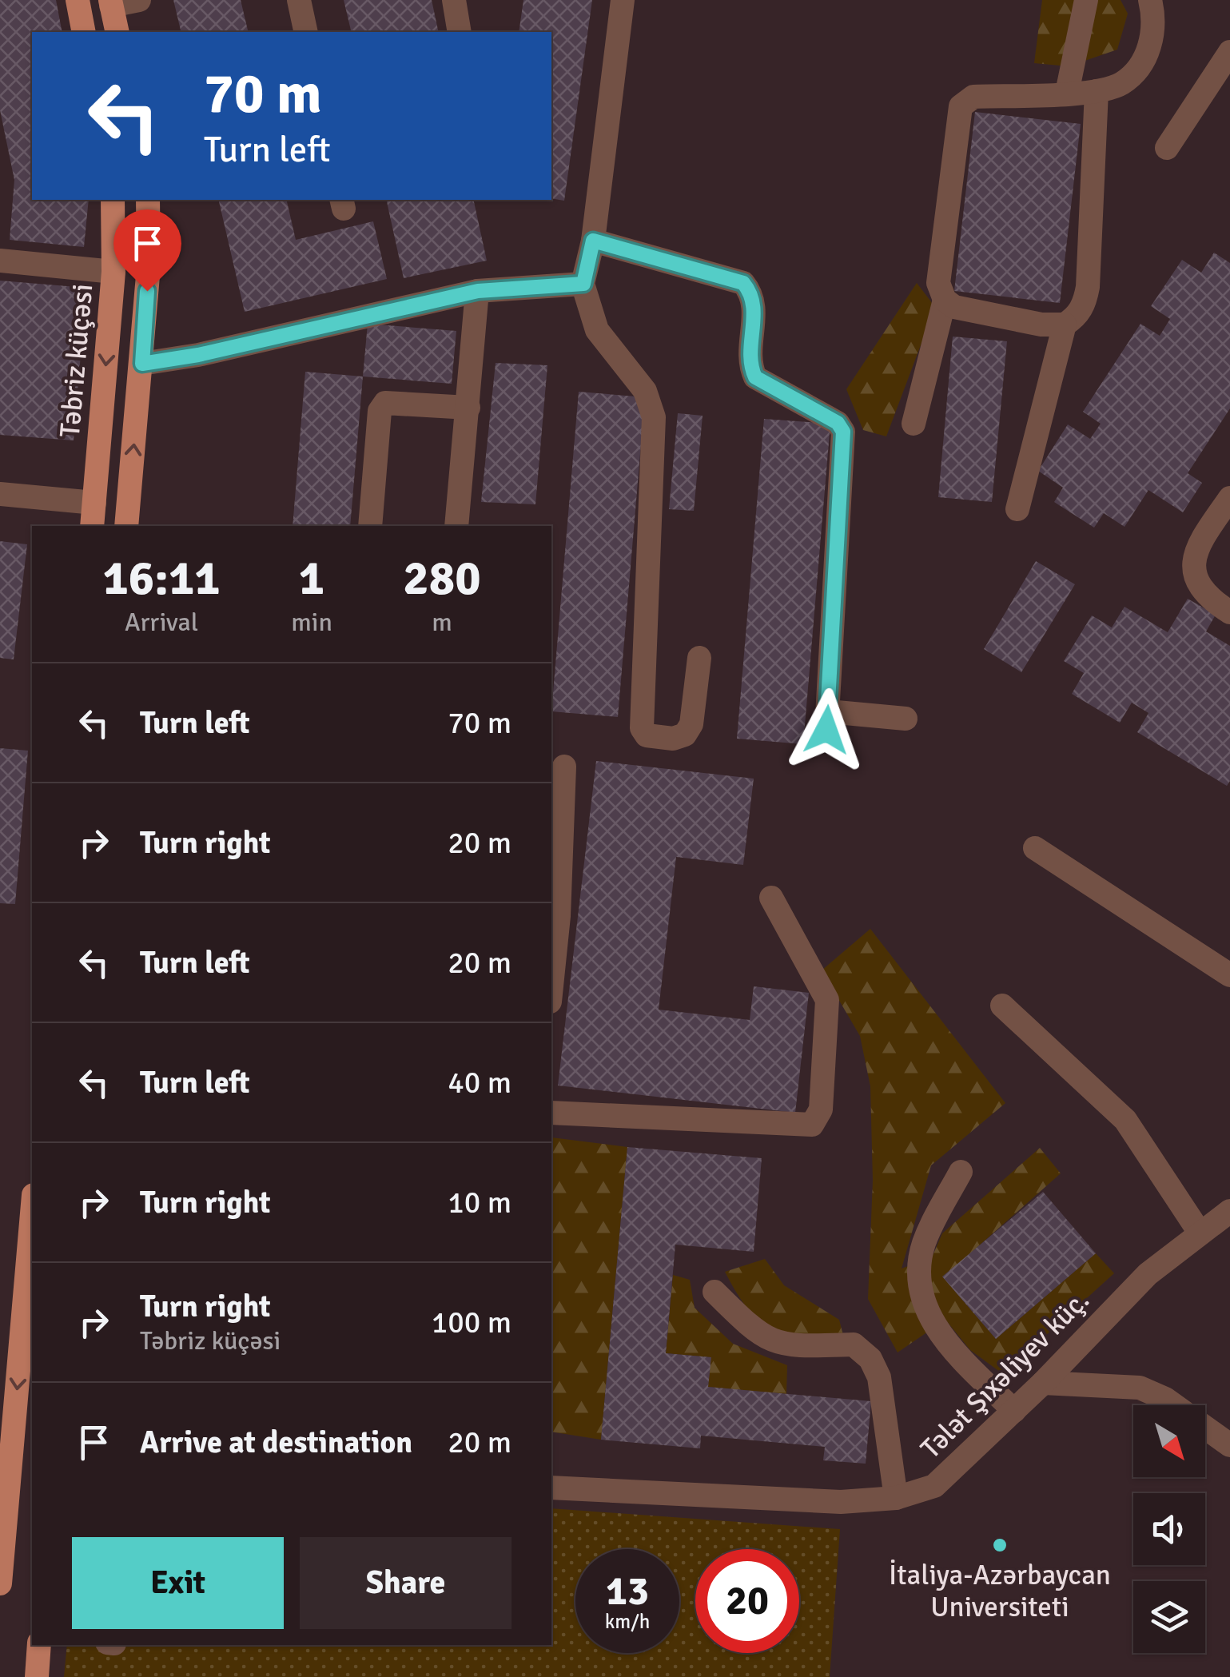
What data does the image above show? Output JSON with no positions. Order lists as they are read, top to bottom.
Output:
{
  "streets": {
    "main road": ["Təbriz küçəsi"],
    "street": ["Tələt Şıxəliyev küç."]
  },
  "places": ["İtaliya-Azərbaycan Universiteti"],
  "north": "bottom right",
  "page": {
    "turn": ["70 m", "Turn left"],
    "eta": [
      "16:11",
      "Arrival",
      "1",
      "min",
      "280",
      "m"
    ],
    "list": [
      {
        "name": "Turn left",
        "value": "70 m"
      },
      {
        "name": "Turn right",
        "value": "20 m"
      },
      {
        "name": "Turn left",
        "value": "20 m"
      },
      {
        "name": "Turn left",
        "value": "40 m"
      },
      {
        "name": "Turn right",
        "value": "10 m"
      },
      {
        "name": "Turn right",
        "note": "Təbriz küçəsi",
        "value": "100 m"
      },
      {
        "name": "Arrive at destination",
        "value": "20 m"
      }
    ],
    "buttons": ["Exit", "Share"],
    "speed": "13 km/h",
    "limit": "20"
  }
}
